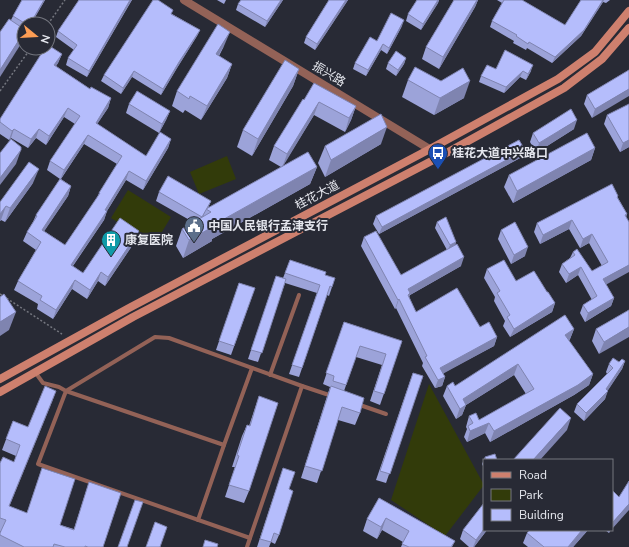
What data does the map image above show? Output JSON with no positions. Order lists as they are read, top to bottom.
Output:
{
  "streets": {
    "main road": ["桂花大道"],
    "street": ["振兴路"]
  },
  "crossings": [
    ["振兴路", "桂花大道"]
  ],
  "places": {
    "bus stop": ["桂花大道中兴路口"],
    "public building": ["中国人民银行孟津支行"],
    "building": ["康复医院"]
  },
  "legend": ["Road", "Park", "Building"],
  "north": "right"
}
